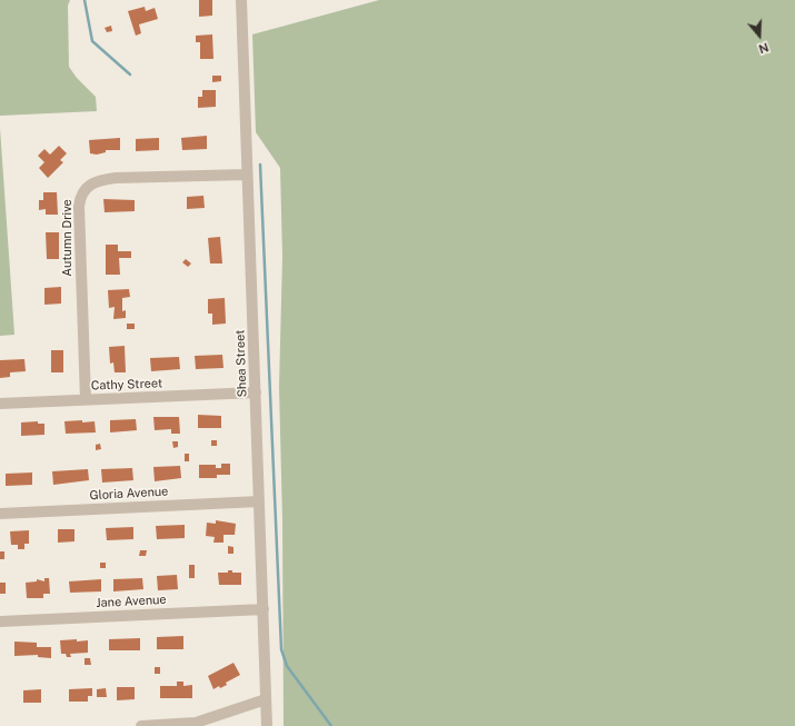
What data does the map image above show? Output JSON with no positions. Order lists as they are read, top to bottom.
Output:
{
  "streets": {
    "street": [
      "Autumn Drive",
      "Shea Street",
      "Cathy Street",
      "Gloria Avenue",
      "Jane Avenue"
    ]
  },
  "crossings": [
    ["Autumn Drive", "Shea Street"],
    ["Autumn Drive", "Cathy Street"],
    ["Shea Street", "Cathy Street"],
    ["Shea Street", "Gloria Avenue"],
    ["Shea Street", "Jane Avenue"]
  ],
  "north": "bottom"
}
